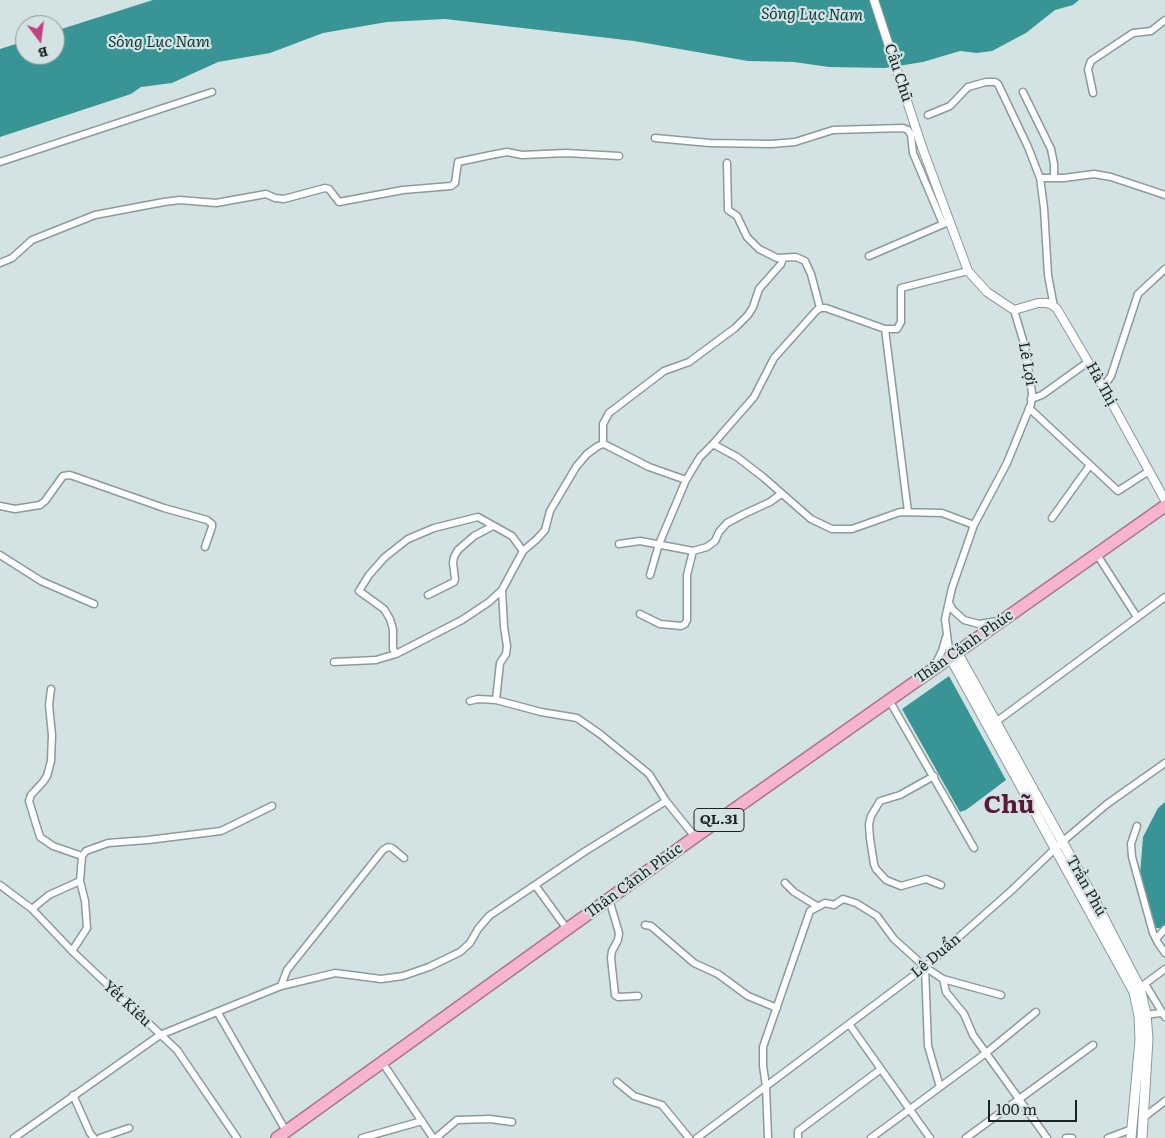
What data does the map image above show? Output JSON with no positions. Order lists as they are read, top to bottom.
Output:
{
  "streets": {
    "highway": ["Thân Cảnh Phúc", "QL.31"],
    "main road": ["Trần Phú"],
    "street": [
      "Cầu Chũ",
      "Lê Lợi",
      "Hà Thị",
      "Lê Duẩn",
      "Yết Kiêu"
    ]
  },
  "crossings": [
    ["Lê Lợi", "Thân Cảnh Phúc"],
    ["Thân Cảnh Phúc", "Trần Phú"],
    ["Trần Phú", "Lê Duẩn"]
  ],
  "districts": ["Chũ"],
  "water": ["Sông Lục Nam"],
  "scale_bar": "100 m",
  "north": "bottom"
}
